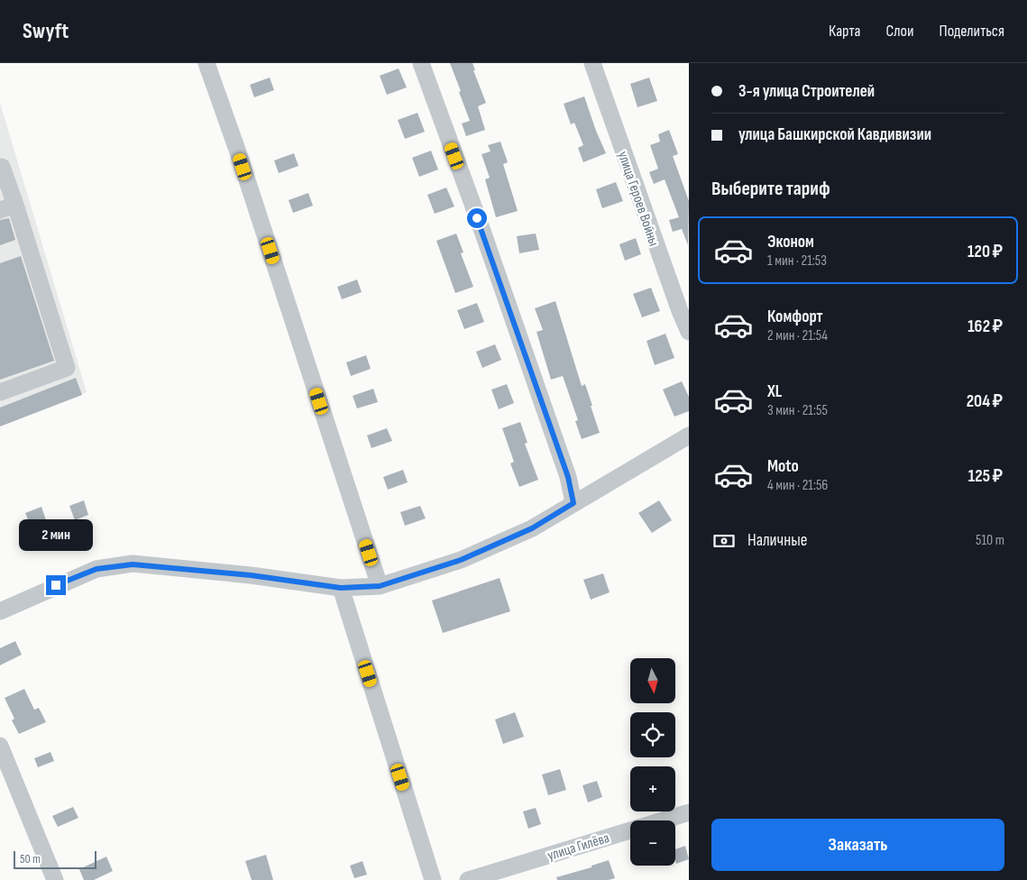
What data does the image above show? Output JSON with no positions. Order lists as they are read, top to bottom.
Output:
{
  "streets": {
    "street": ["улица Героев Войны", "улица Гилёва"]
  },
  "scale_bar": "50 m",
  "north": "bottom",
  "page": {
    "header": "Swyft",
    "nav": ["Карта", "Слои", "Поделиться"],
    "banner": ["3-я улица Строителей", "улица Башкирской Кавдивизии"],
    "heading": "Выберите тариф",
    "list": [
      {
        "name": "Эконом",
        "note": "1 мин · 21:53",
        "value": "120 ₽"
      },
      {
        "name": "Комфорт",
        "note": "2 мин · 21:54",
        "value": "162 ₽"
      },
      {
        "name": "XL",
        "note": "3 мин · 21:55",
        "value": "204 ₽"
      },
      {
        "name": "Moto",
        "note": "4 мин · 21:56",
        "value": "125 ₽"
      }
    ],
    "pay": ["Наличные", "510 m"],
    "bubble": "2 мин",
    "map_buttons": ["+", "−"],
    "buttons": "Заказать",
    "scale": "50 m"
  }
}
